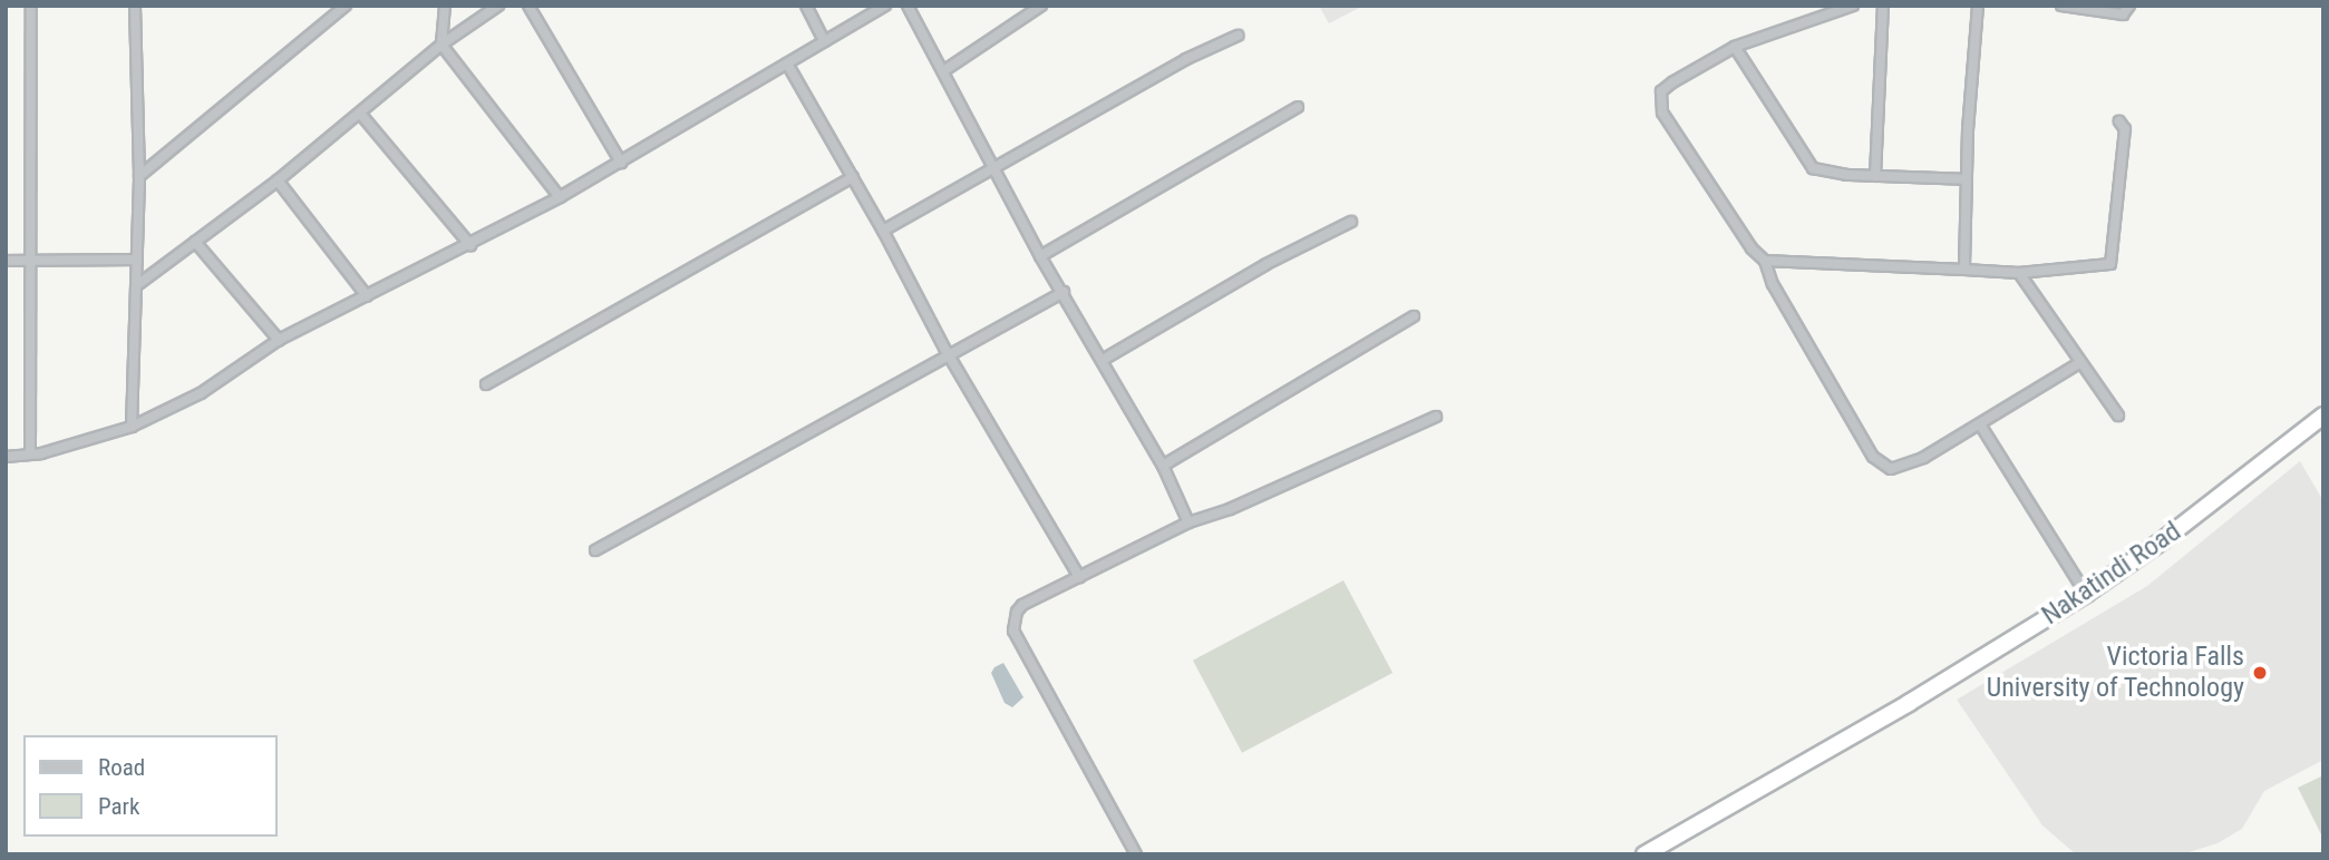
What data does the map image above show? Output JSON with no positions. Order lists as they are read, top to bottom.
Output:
{
  "streets": {
    "highway": ["Nakatindi Road"]
  },
  "places": ["Victoria Falls University of Technology"],
  "legend": ["Road", "Park"]
}
